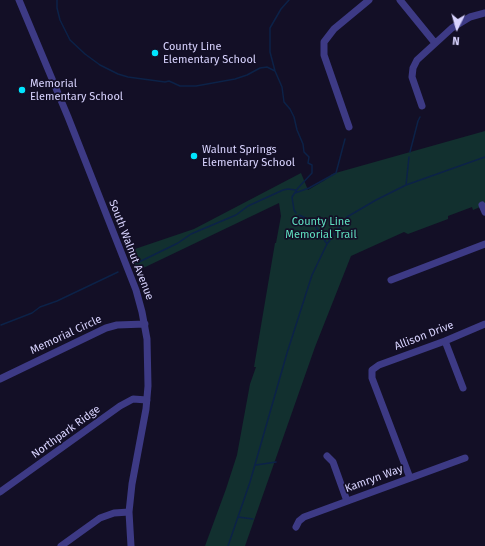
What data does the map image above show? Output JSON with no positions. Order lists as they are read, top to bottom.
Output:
{
  "streets": {
    "street": [
      "South Walnut Avenue",
      "Memorial Circle",
      "Allison Drive",
      "Northpark Ridge",
      "Kamryn Way"
    ]
  },
  "crossings": [
    ["South Walnut Avenue", "Memorial Circle"],
    ["South Walnut Avenue", "Northpark Ridge"],
    ["Allison Drive", "Kamryn Way"]
  ],
  "parks": ["County Line Memorial Trail"],
  "places": ["County Line Elementary School", "Memorial Elementary School", "Walnut Springs Elementary School"],
  "north": "bottom"
}
